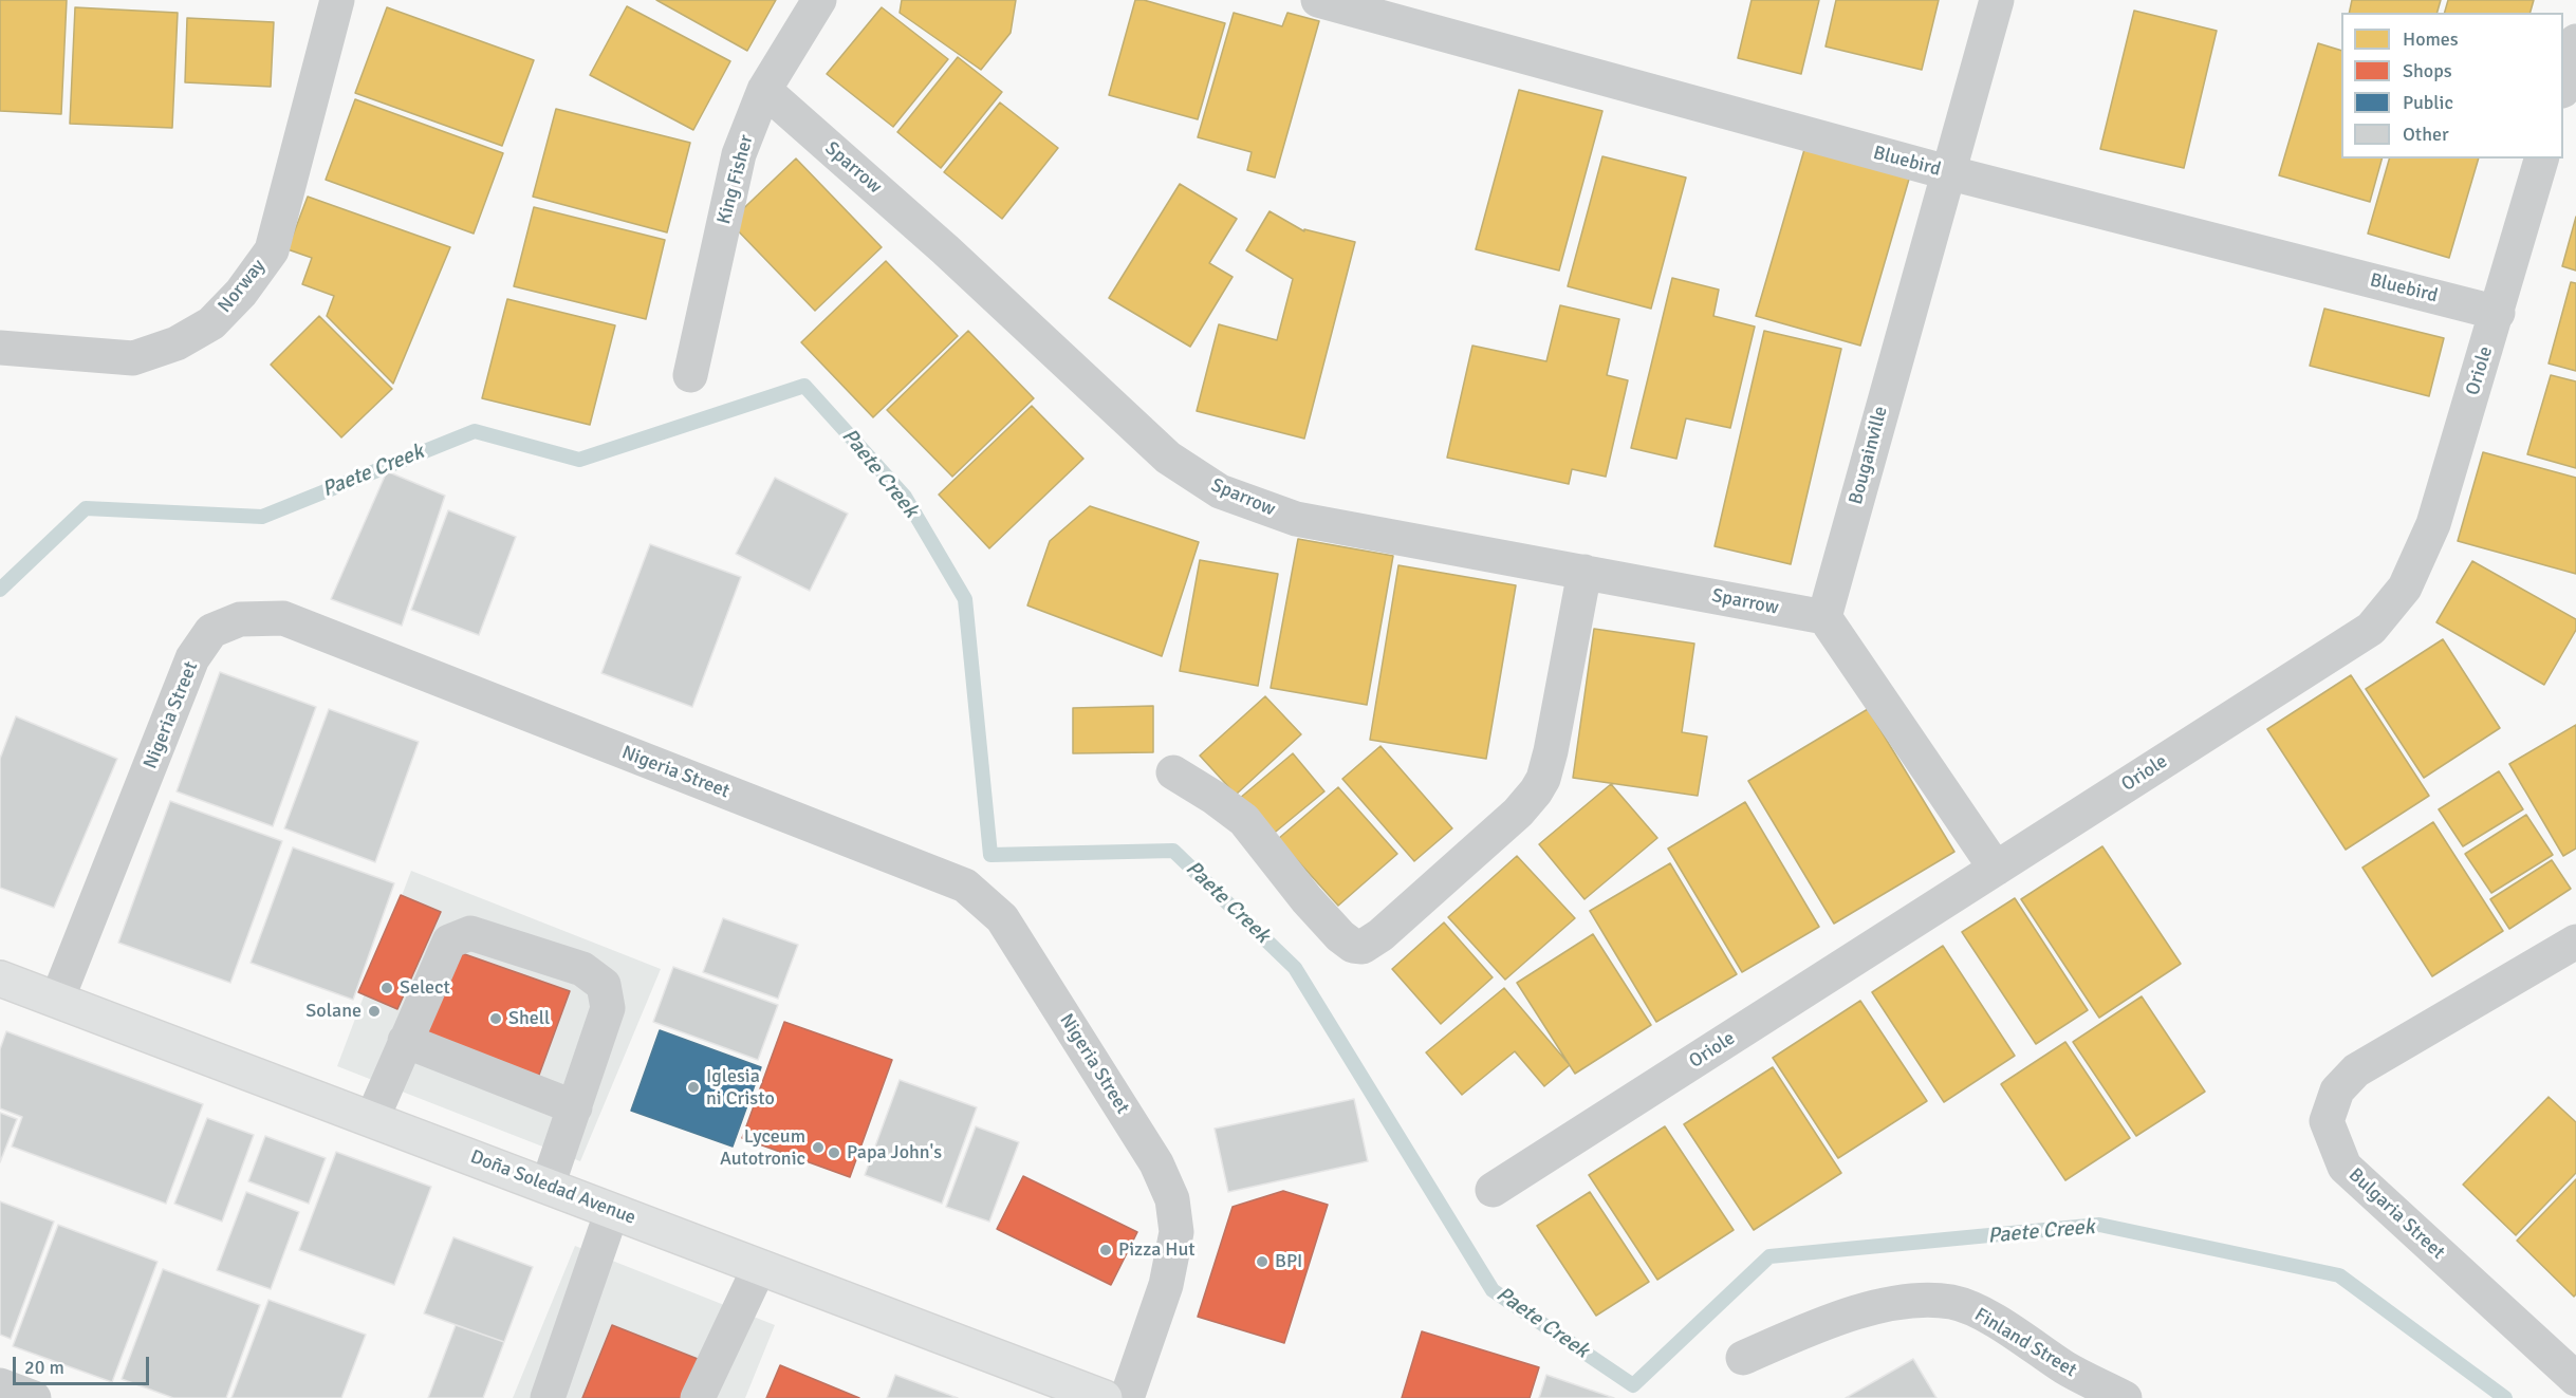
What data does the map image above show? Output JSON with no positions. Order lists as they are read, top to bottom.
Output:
{
  "streets": {
    "main road": ["Doña Soledad Avenue"],
    "street": [
      "Bluebird",
      "Sparrow",
      "King Fisher",
      "Norway",
      "Oriole",
      "Bougainville",
      "Nigeria Street",
      "Bulgaria Street",
      "Finland Street"
    ]
  },
  "crossings": [
    ["Bluebird", "Oriole"],
    ["Bluebird", "Bougainville"],
    ["Sparrow", "King Fisher"],
    ["Sparrow", "Bougainville"],
    ["Nigeria Street", "Doña Soledad Avenue"]
  ],
  "water": ["Paete Creek"],
  "places": [
    "Select",
    "Solane",
    "Shell",
    "Iglesia ni Cristo",
    "Lyceum Autotronic",
    "Papa John's",
    "Pizza Hut",
    "BPI"
  ],
  "legend": [
    "Homes",
    "Shops",
    "Public",
    "Other"
  ],
  "scale_bar": "20 m"
}
